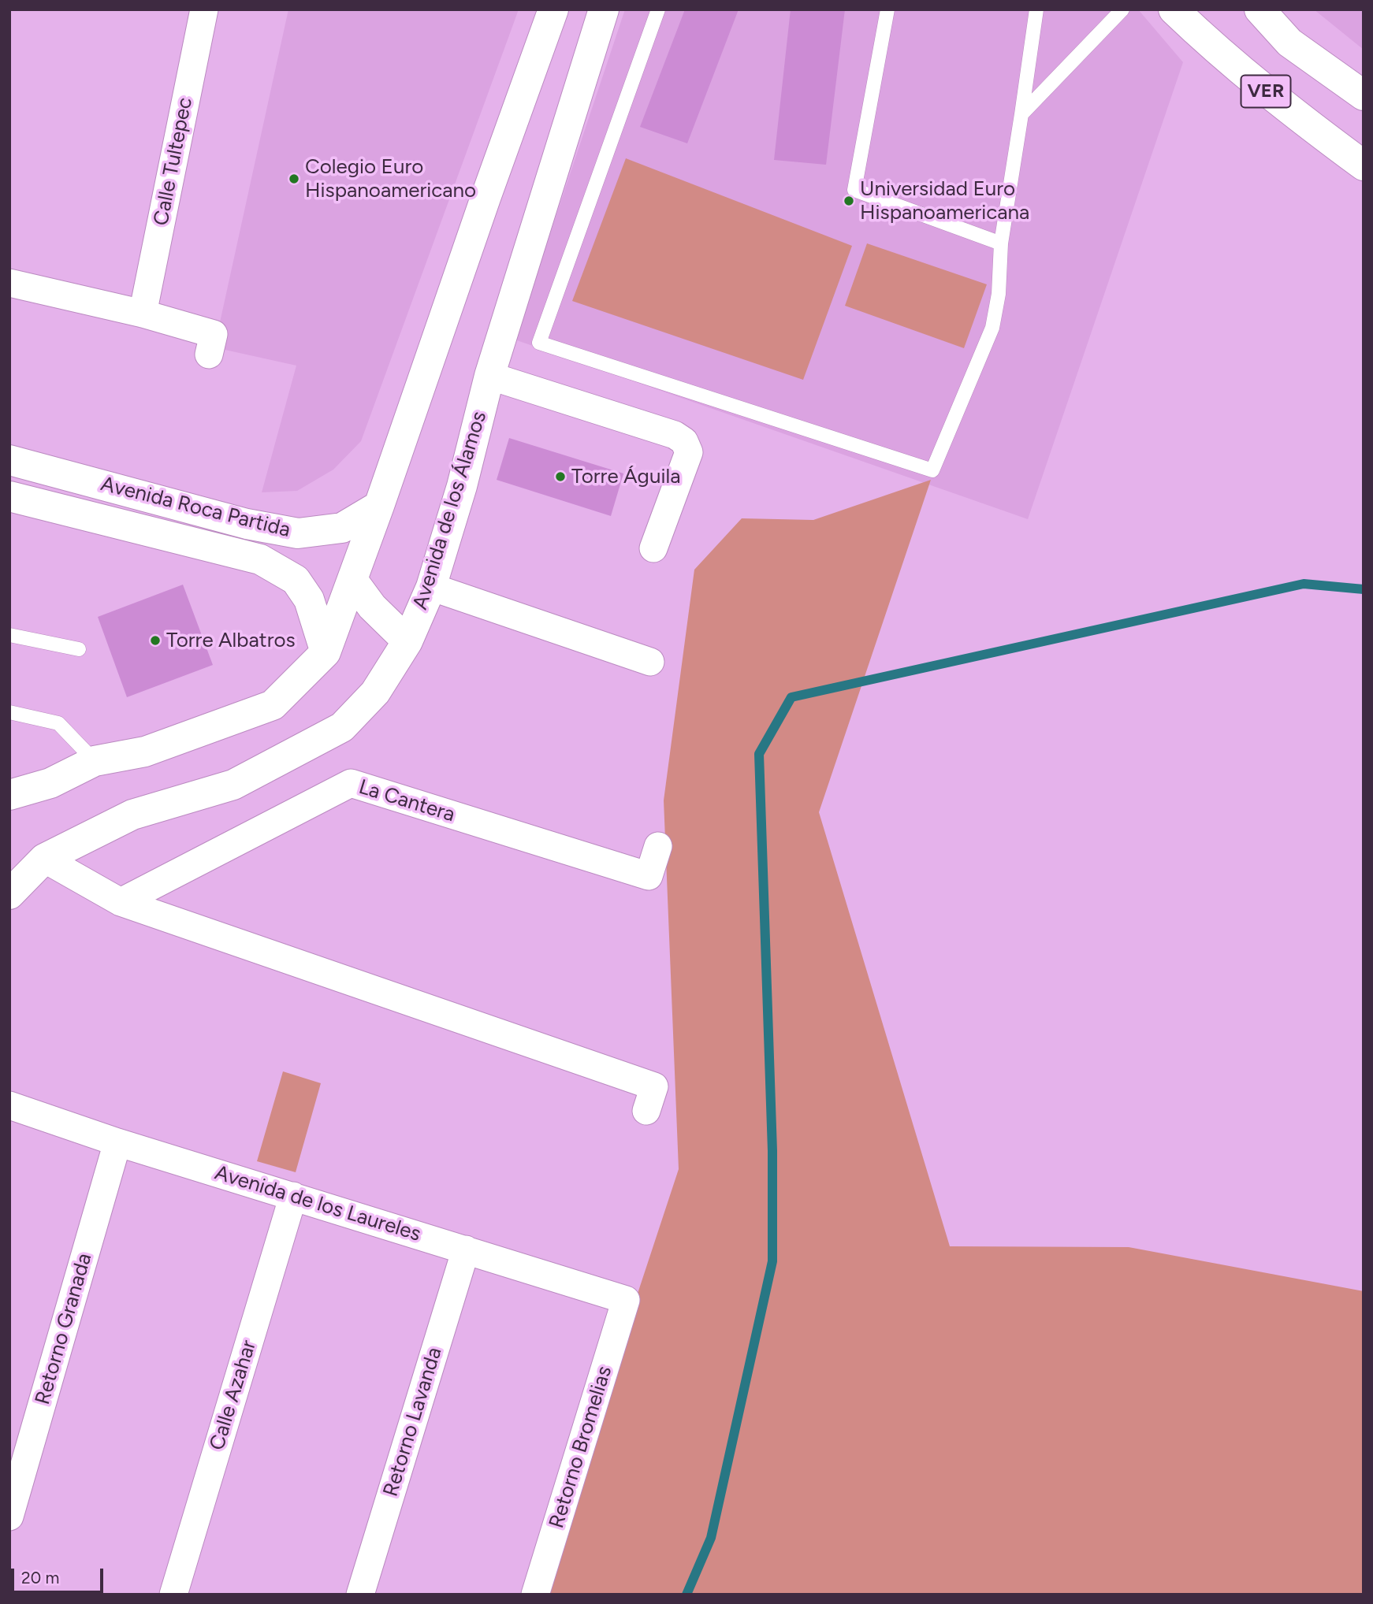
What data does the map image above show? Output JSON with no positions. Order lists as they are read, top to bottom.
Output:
{
  "streets": {
    "street": [
      "VER",
      "Calle Tultepec",
      "Avenida Roca Partida",
      "Avenida de los Álamos",
      "La Cantera",
      "Avenida de los Laureles",
      "Retorno Granada",
      "Calle Azahar",
      "Retorno Lavanda",
      "Retorno Bromelias"
    ]
  },
  "crossings": [
    ["Avenida de los Laureles", "Retorno Granada"],
    ["Avenida de los Laureles", "Calle Azahar"],
    ["Avenida de los Laureles", "Retorno Lavanda"],
    ["Avenida de los Laureles", "Retorno Bromelias"]
  ],
  "places": [
    "Colegio Euro Hispanoamericano",
    "Universidad Euro Hispanoamericana",
    "Torre Águila",
    "Torre Albatros"
  ],
  "scale_bar": "20 m"
}
